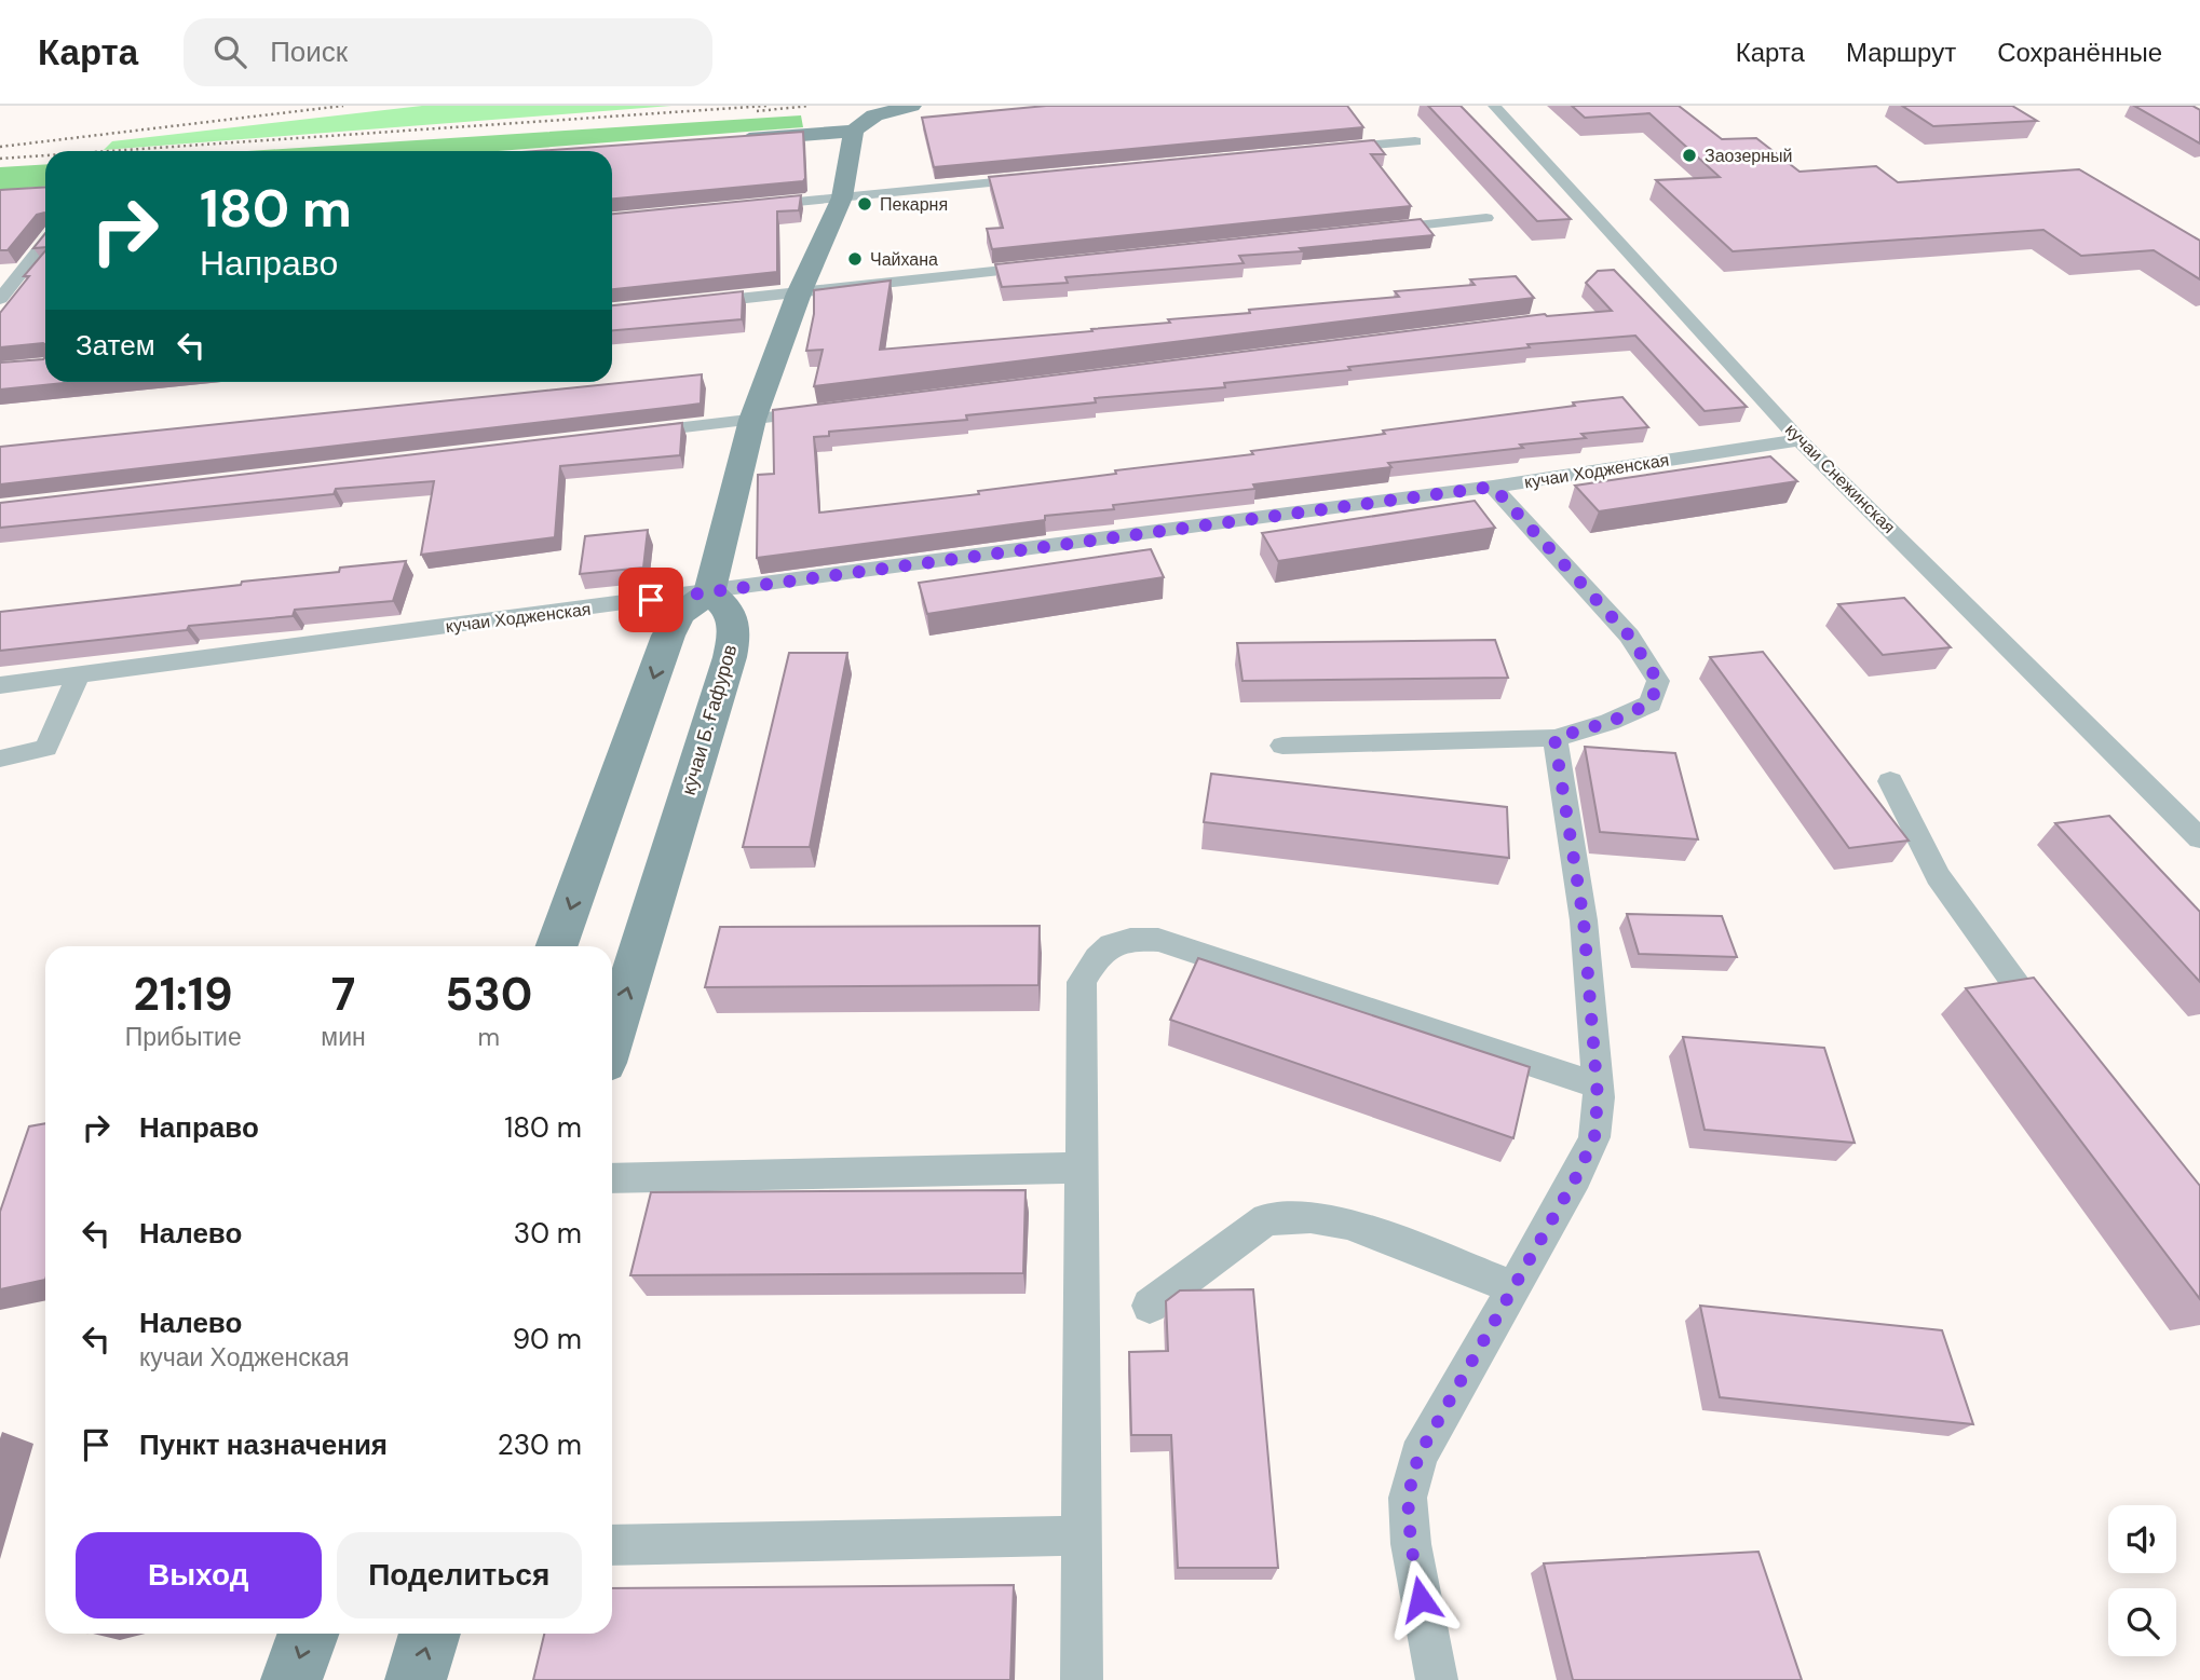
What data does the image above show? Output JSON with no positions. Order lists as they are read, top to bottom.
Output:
{
  "streets": {
    "main road": ["кӯчаи Б. Ғафуров"],
    "street": ["кучаи Ходженская", "кучаи Снежинская"]
  },
  "crossings": [
    ["кучаи Ходженская", "кучаи Снежинская"],
    ["кучаи Ходженская", "кӯчаи Б. Ғафуров"]
  ],
  "places": ["Заозерный", "Пекарня", "Чайхана"],
  "page": {
    "header": "Карта",
    "search": "Поиск",
    "nav": ["Карта", "Маршрут", "Сохранённые"],
    "turn": ["180 m", "Направо"],
    "then": "Затем",
    "eta": [
      "21:19",
      "Прибытие",
      "7",
      "мин",
      "530",
      "m"
    ],
    "list": [
      {
        "name": "Направо",
        "value": "180 m"
      },
      {
        "name": "Налево",
        "value": "30 m"
      },
      {
        "name": "Налево",
        "note": "кучаи Ходженская",
        "value": "90 m"
      },
      {
        "name": "Пункт назначения",
        "value": "230 m"
      }
    ],
    "buttons": ["Выход", "Поделиться"]
  }
}
